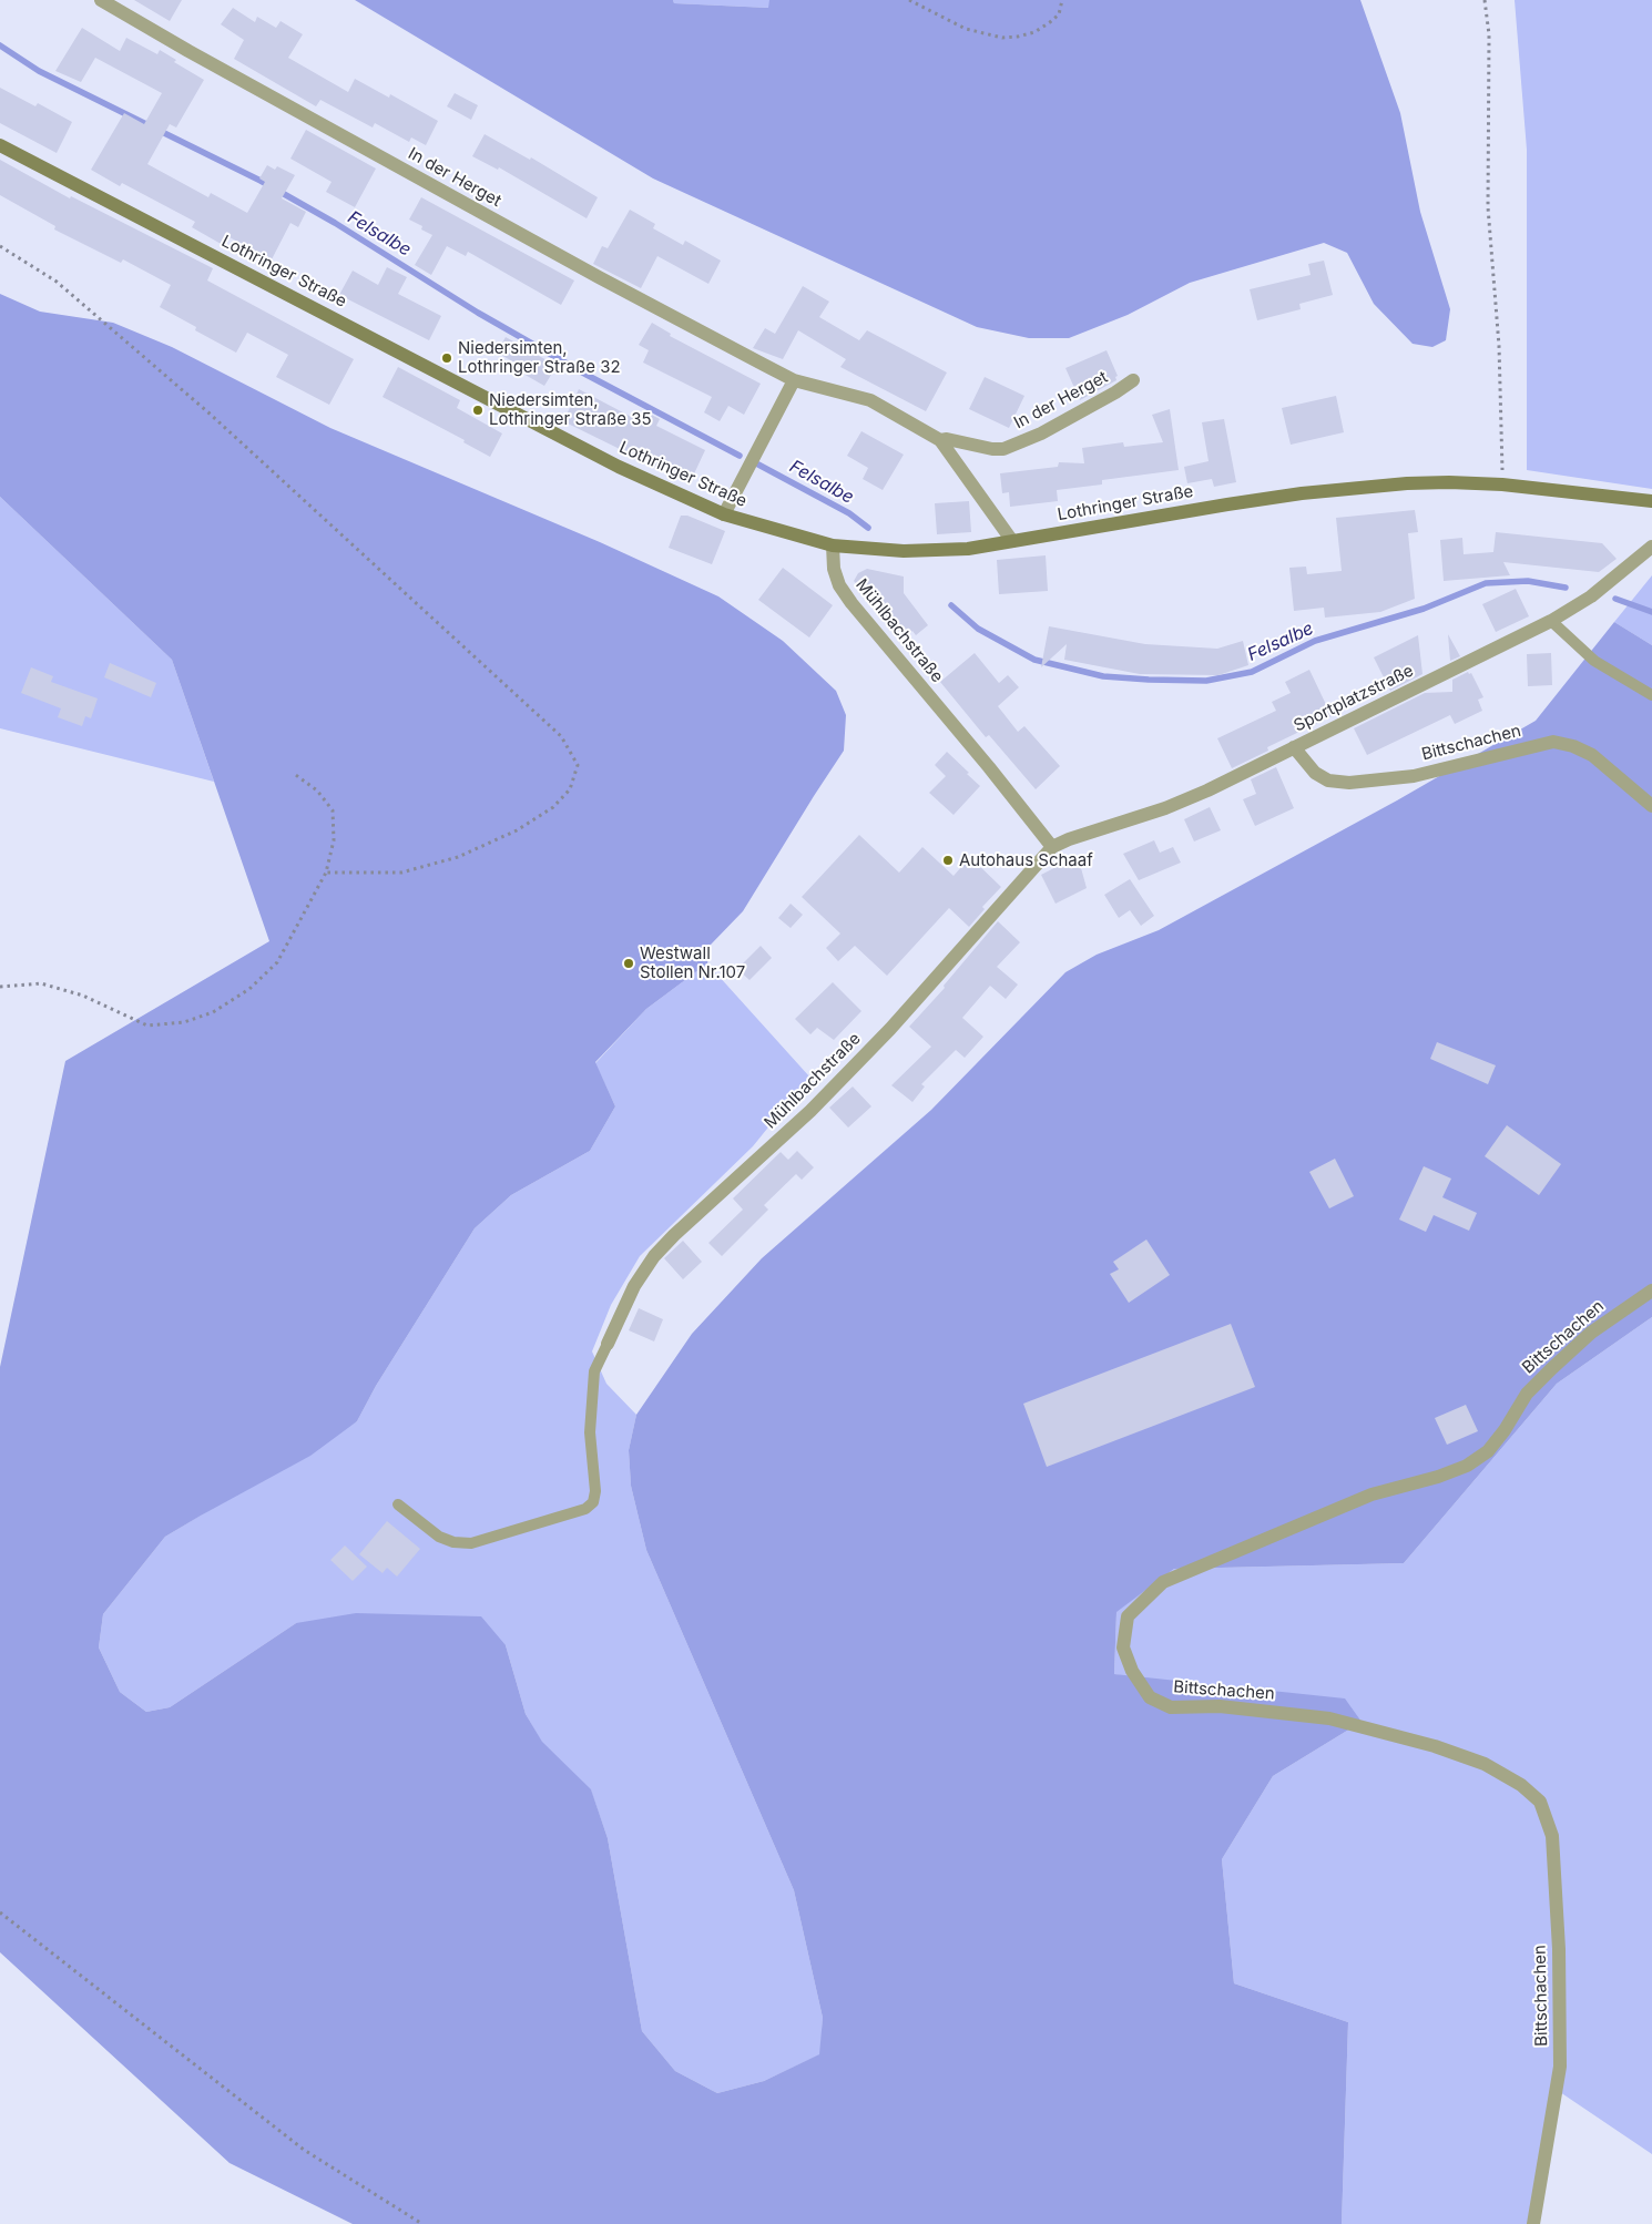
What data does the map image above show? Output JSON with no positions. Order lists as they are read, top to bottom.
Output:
{
  "streets": {
    "main road": ["Lothringer Straße"],
    "street": [
      "In der Herget",
      "Mühlbachstraße",
      "Sportplatzstraße",
      "Bittschachen"
    ]
  },
  "crossings": [
    ["In der Herget", "Lothringer Straße"],
    ["Lothringer Straße", "Mühlbachstraße"],
    ["Mühlbachstraße", "Sportplatzstraße"],
    ["Sportplatzstraße", "Bittschachen"]
  ],
  "water": ["Felsalbe"],
  "places": [
    "Niedersimten, Lothringer Straße 32",
    "Niedersimten, Lothringer Straße 35",
    "Autohaus Schaaf",
    "Westwall Stollen Nr.107"
  ]
}
